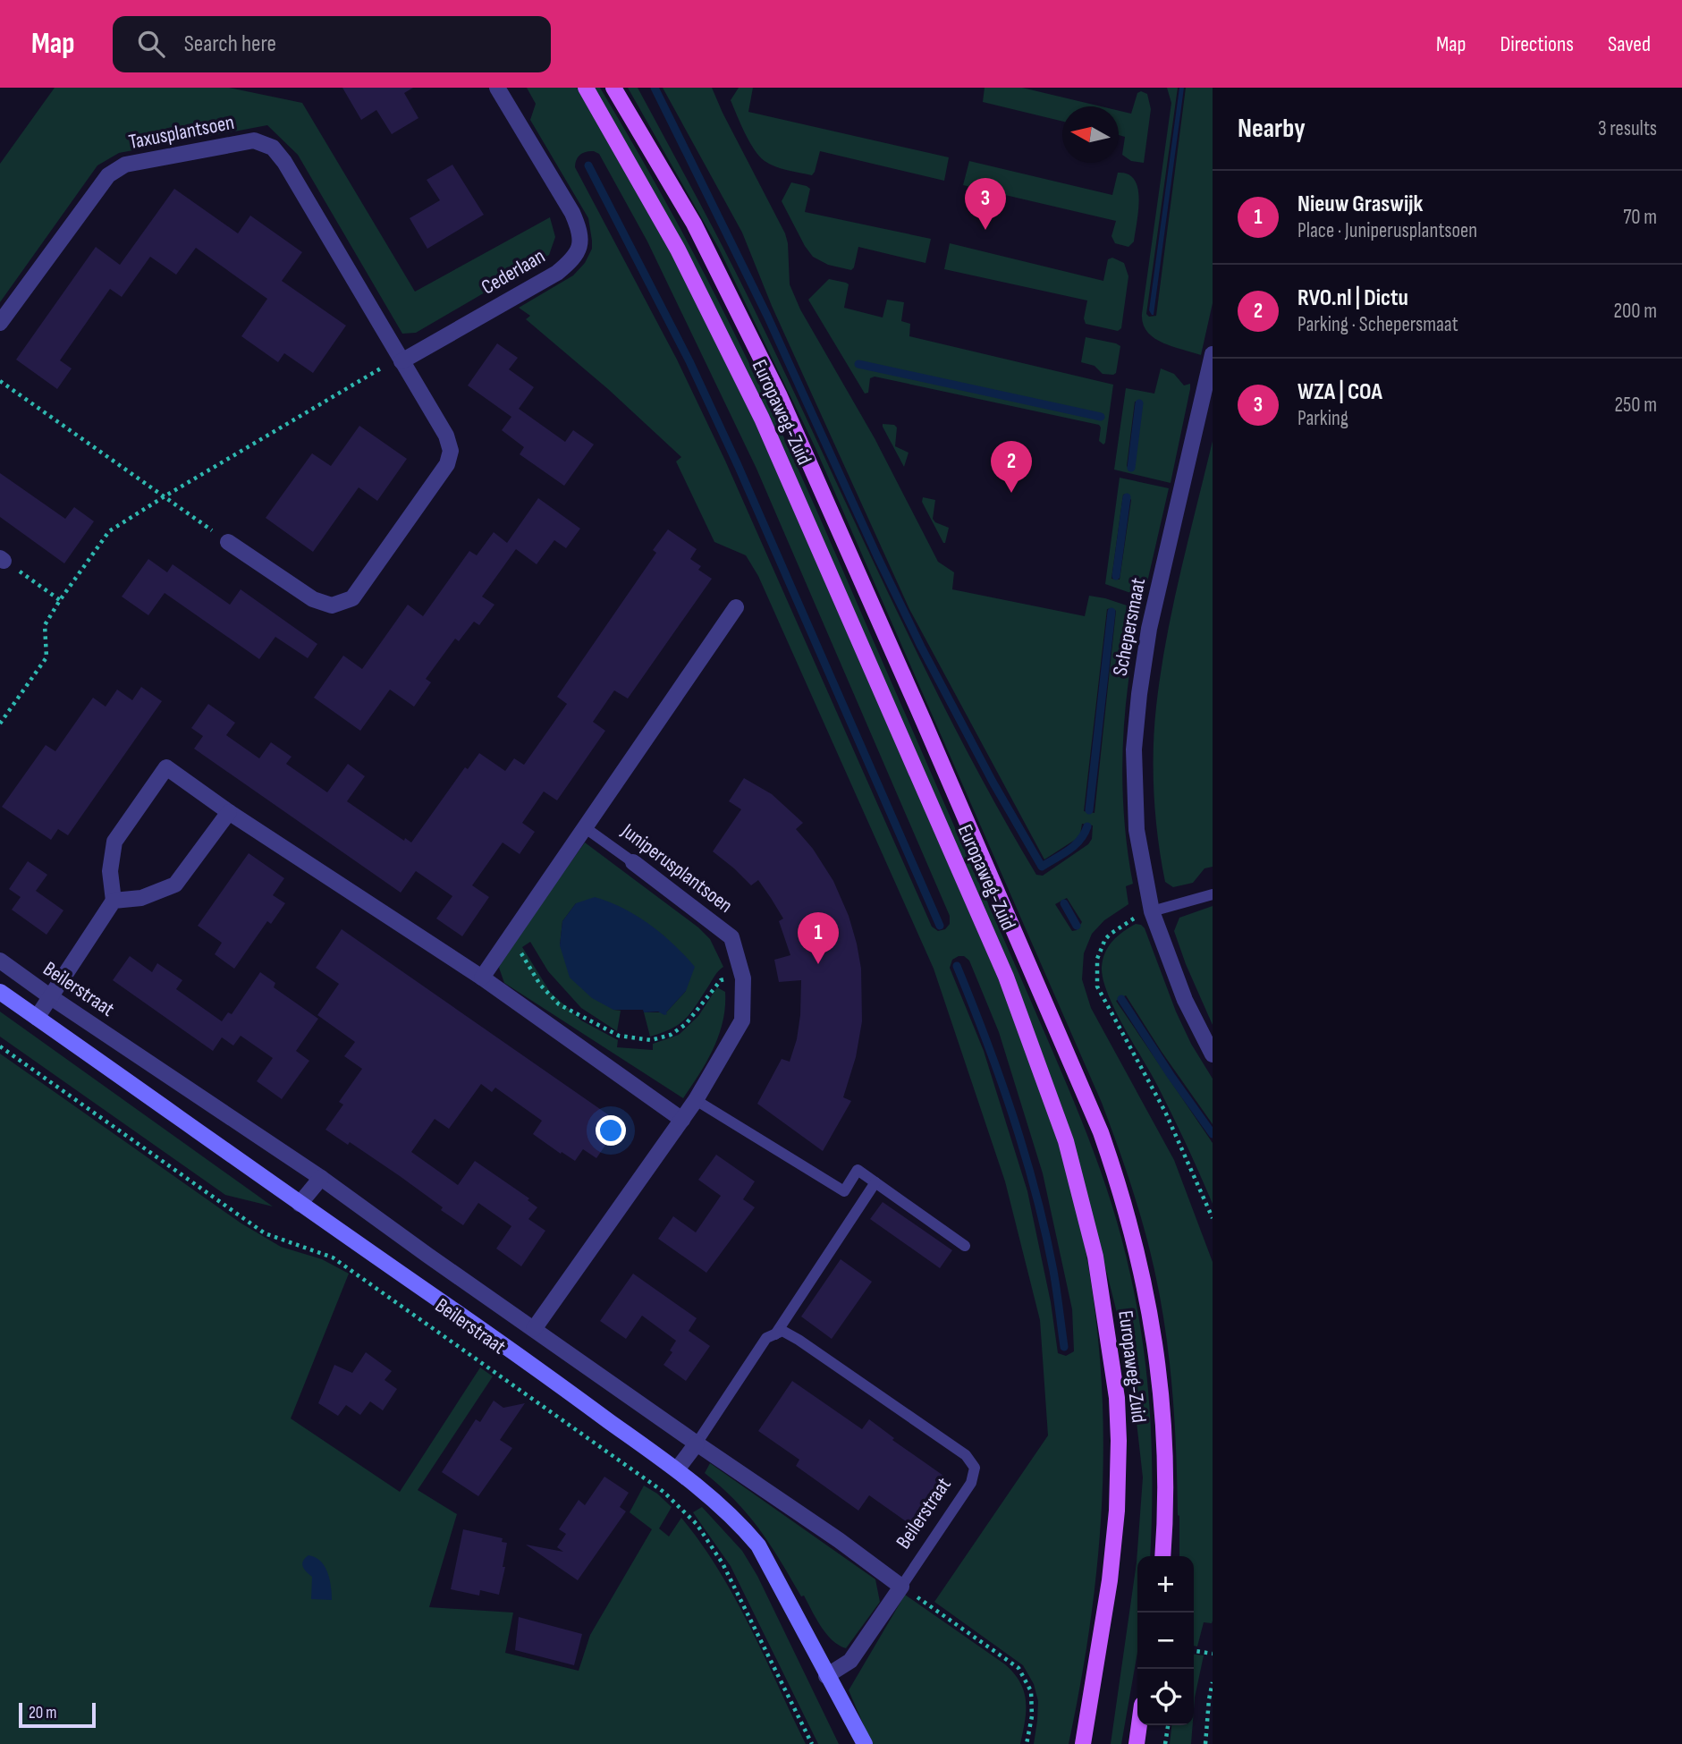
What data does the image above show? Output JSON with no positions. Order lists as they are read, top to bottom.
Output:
{
  "streets": {
    "main road": ["Europaweg-Zuid"],
    "street": [
      "Taxusplantsoen",
      "Cederlaan",
      "Schepersmaat",
      "Juniperusplantsoen",
      "Beilerstraat"
    ]
  },
  "crossings": [
    ["Taxusplantsoen", "Cederlaan"],
    ["Juniperusplantsoen", "Beilerstraat"]
  ],
  "scale_bar": "20 m",
  "north": "left",
  "page": {
    "header": "Map",
    "search": "Search here",
    "nav": ["Map", "Directions", "Saved"],
    "heading": ["Nearby", "3 results"],
    "list": [
      {
        "mark": "1",
        "name": "Nieuw Graswijk",
        "note": "Place · Juniperusplantsoen",
        "value": "70 m"
      },
      {
        "mark": "2",
        "name": "RVO.nl | Dictu",
        "note": "Parking · Schepersmaat",
        "value": "200 m"
      },
      {
        "mark": "3",
        "name": "WZA | COA",
        "note": "Parking",
        "value": "250 m"
      }
    ],
    "pins": ["3", "2", "1"],
    "map_buttons": ["+", "−"],
    "scale": "20 m"
  }
}
